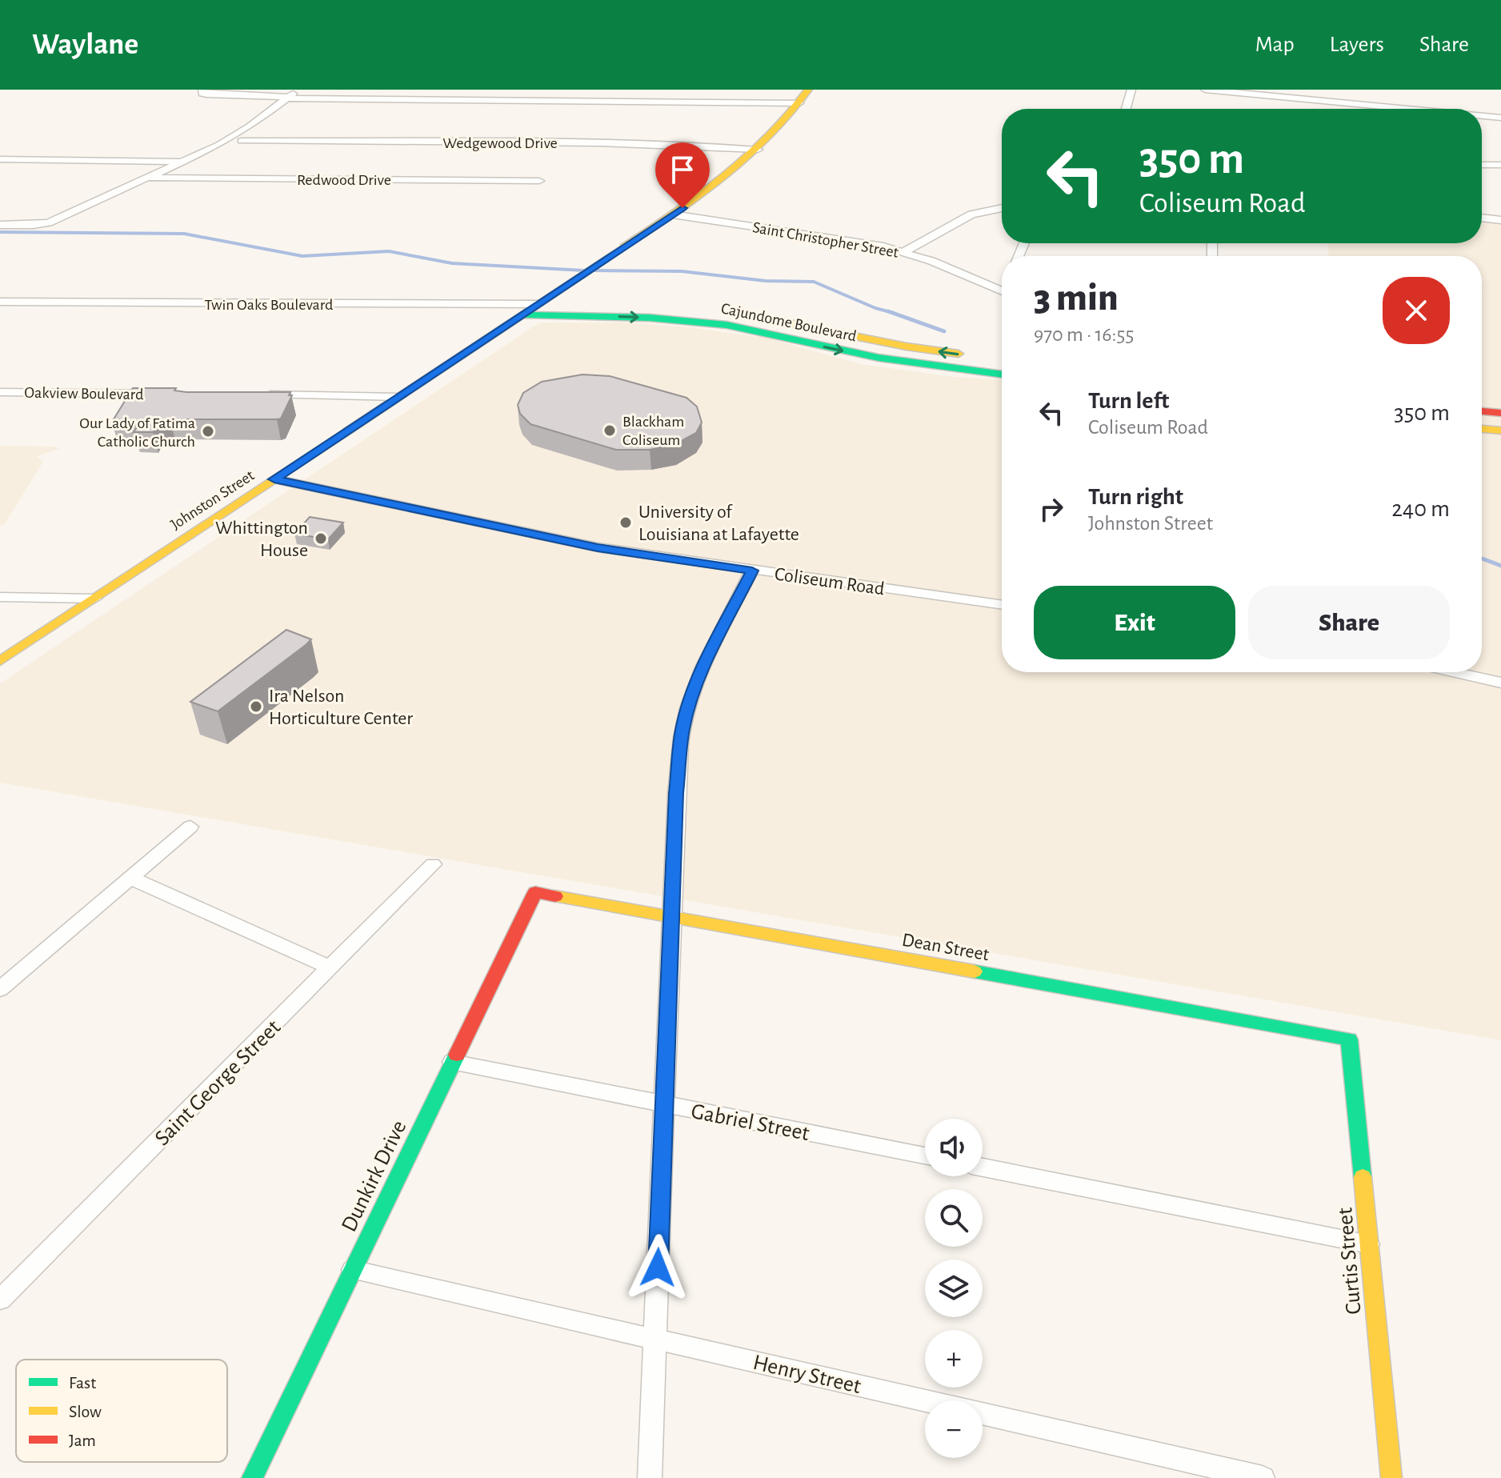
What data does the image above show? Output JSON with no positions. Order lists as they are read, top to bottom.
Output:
{
  "streets": {
    "street": [
      "Wedgewood Drive",
      "Redwood Drive",
      "Saint Christopher Street",
      "Twin Oaks Boulevard",
      "Cajundome Boulevard",
      "Oakview Boulevard",
      "Johnston Street",
      "Coliseum Road",
      "Dean Street",
      "Saint George Street",
      "Gabriel Street",
      "Dunkirk Drive",
      "Curtis Street",
      "Henry Street"
    ]
  },
  "crossings": [
    ["Wedgewood Drive", "Johnston Street"],
    ["Saint Christopher Street", "Johnston Street"],
    ["Twin Oaks Boulevard", "Cajundome Boulevard"],
    ["Twin Oaks Boulevard", "Johnston Street"],
    ["Cajundome Boulevard", "Johnston Street"],
    ["Johnston Street", "Coliseum Road"],
    ["Dean Street", "Dunkirk Drive"],
    ["Dean Street", "Curtis Street"],
    ["Gabriel Street", "Dunkirk Drive"],
    ["Dunkirk Drive", "Henry Street"]
  ],
  "places": [
    "Blackham Coliseum",
    "Our Lady of Fatima Catholic Church",
    "University of Louisiana at Lafayette",
    "Whittington House",
    "Ira Nelson Horticulture Center"
  ],
  "legend": ["Fast", "Slow", "Jam"],
  "page": {
    "header": "Waylane",
    "nav": ["Map", "Layers", "Share"],
    "turn": ["350 m", "Coliseum Road"],
    "heading": ["3 min", "970 m · 16:55"],
    "list": [
      {
        "name": "Turn left",
        "note": "Coliseum Road",
        "value": "350 m"
      },
      {
        "name": "Turn right",
        "note": "Johnston Street",
        "value": "240 m"
      }
    ],
    "buttons": ["Exit", "Share"],
    "map_buttons": ["+", "−"]
  }
}
